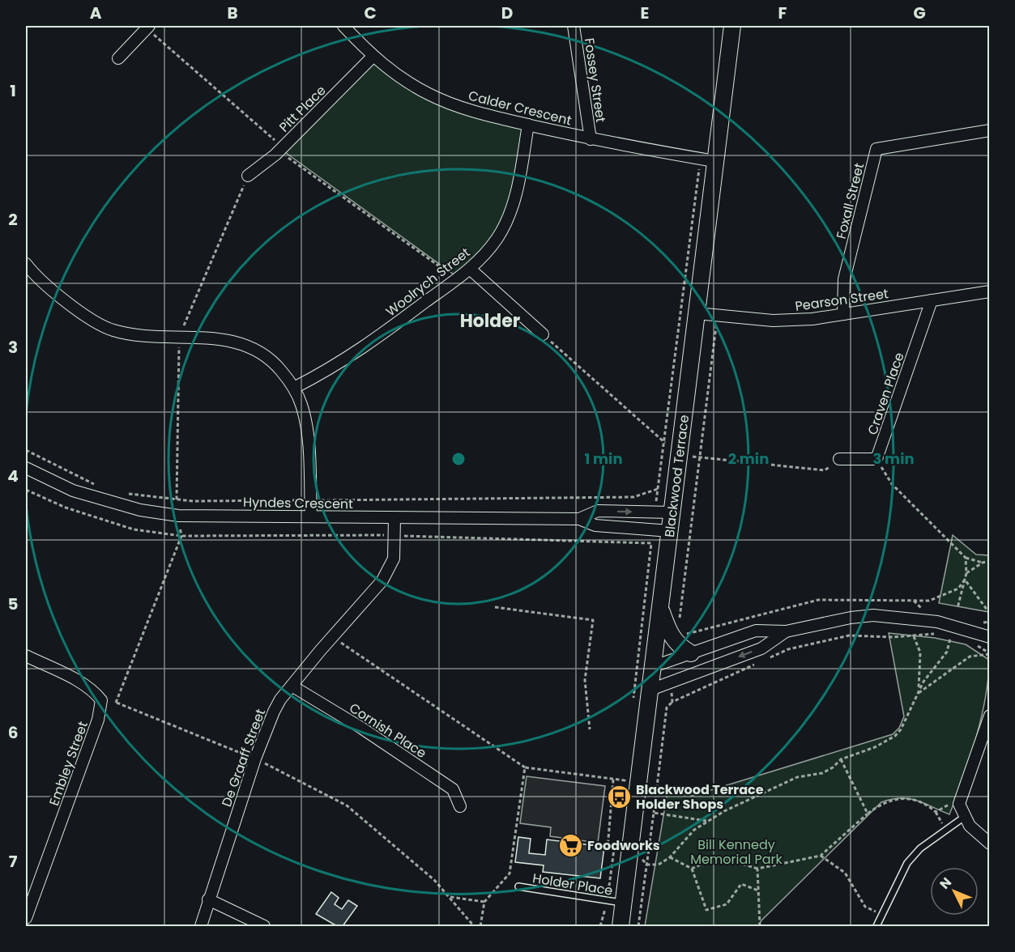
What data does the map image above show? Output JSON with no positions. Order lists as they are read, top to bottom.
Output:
{
  "streets": {
    "street": [
      "Fossey Street",
      "Calder Crescent",
      "Pitt Place",
      "Foxall Street",
      "Woolrych Street",
      "Pearson Street",
      "Craven Place",
      "Blackwood Terrace",
      "Hyndes Crescent",
      "Cornish Place",
      "De Graaff Street",
      "Embley Street"
    ],
    "lane": ["Holder Place"]
  },
  "crossings": [
    ["Fossey Street", "Calder Crescent"],
    ["Calder Crescent", "Pitt Place"],
    ["Calder Crescent", "Woolrych Street"],
    ["Calder Crescent", "Blackwood Terrace"],
    ["Foxall Street", "Pearson Street"],
    ["Pearson Street", "Craven Place"],
    ["Pearson Street", "Blackwood Terrace"],
    ["Blackwood Terrace", "Hyndes Crescent"],
    ["Blackwood Terrace", "Holder Place"],
    ["Hyndes Crescent", "De Graaff Street"],
    ["Cornish Place", "De Graaff Street"]
  ],
  "districts": ["Holder"],
  "parks": ["Bill Kennedy Memorial Park"],
  "places": {
    "bus stop": ["Blackwood Terrace Holder Shops"],
    "supermarket": ["Foodworks"]
  },
  "north": "top left",
  "grid": {
    "columns": [
      "A",
      "B",
      "C",
      "D",
      "E",
      "F",
      "G"
    ],
    "rows": [
      "1",
      "2",
      "3",
      "4",
      "5",
      "6",
      "7"
    ]
  },
  "rings": ["1 min", "2 min", "3 min"]
}
